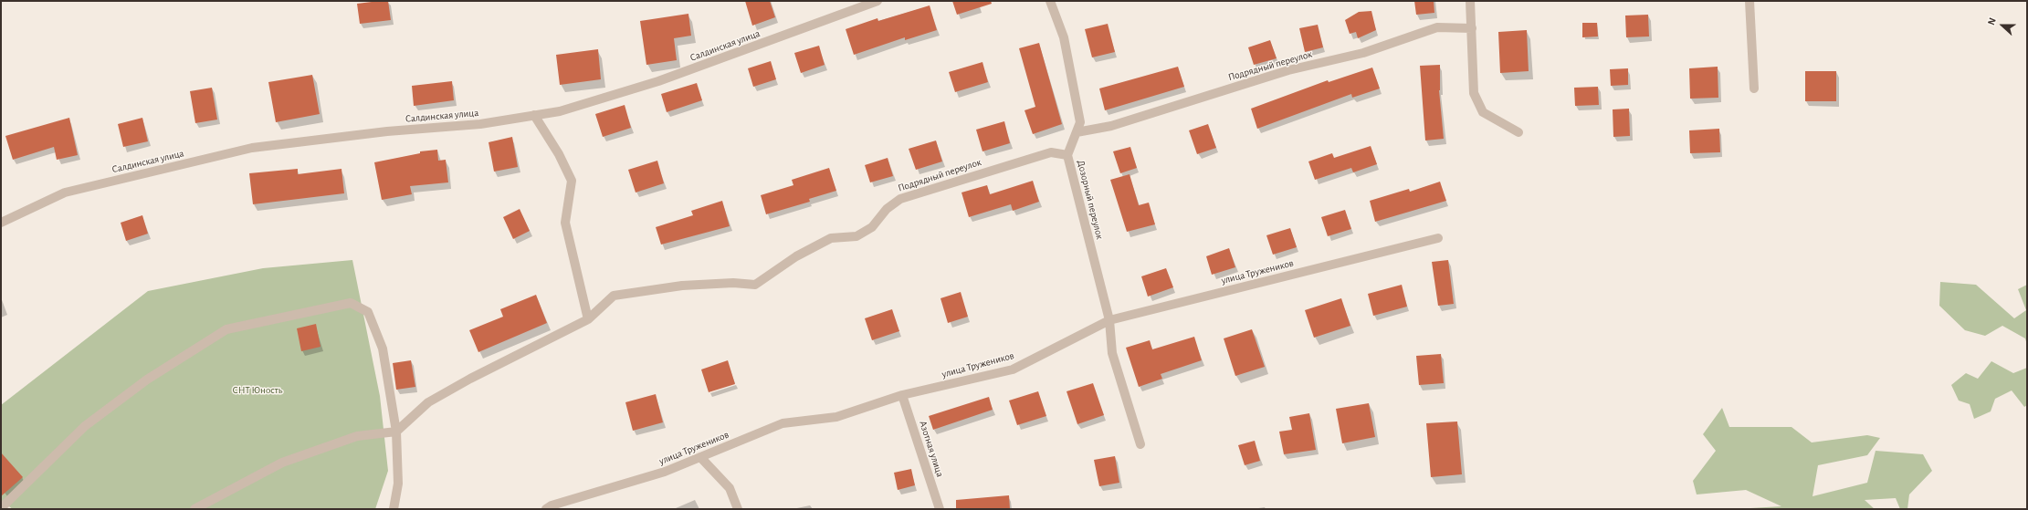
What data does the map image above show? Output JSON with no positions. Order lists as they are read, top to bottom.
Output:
{
  "streets": {
    "street": [
      "Салдинская улица",
      "Подрядный переулок",
      "Дозорный переулок",
      "улица Тружеников",
      "Азотная улица"
    ]
  },
  "crossings": [
    ["Подрядный переулок", "Дозорный переулок"],
    ["Дозорный переулок", "улица Тружеников"],
    ["улица Тружеников", "Азотная улица"]
  ],
  "parks": ["СНТ Юность"],
  "north": "left"
}
